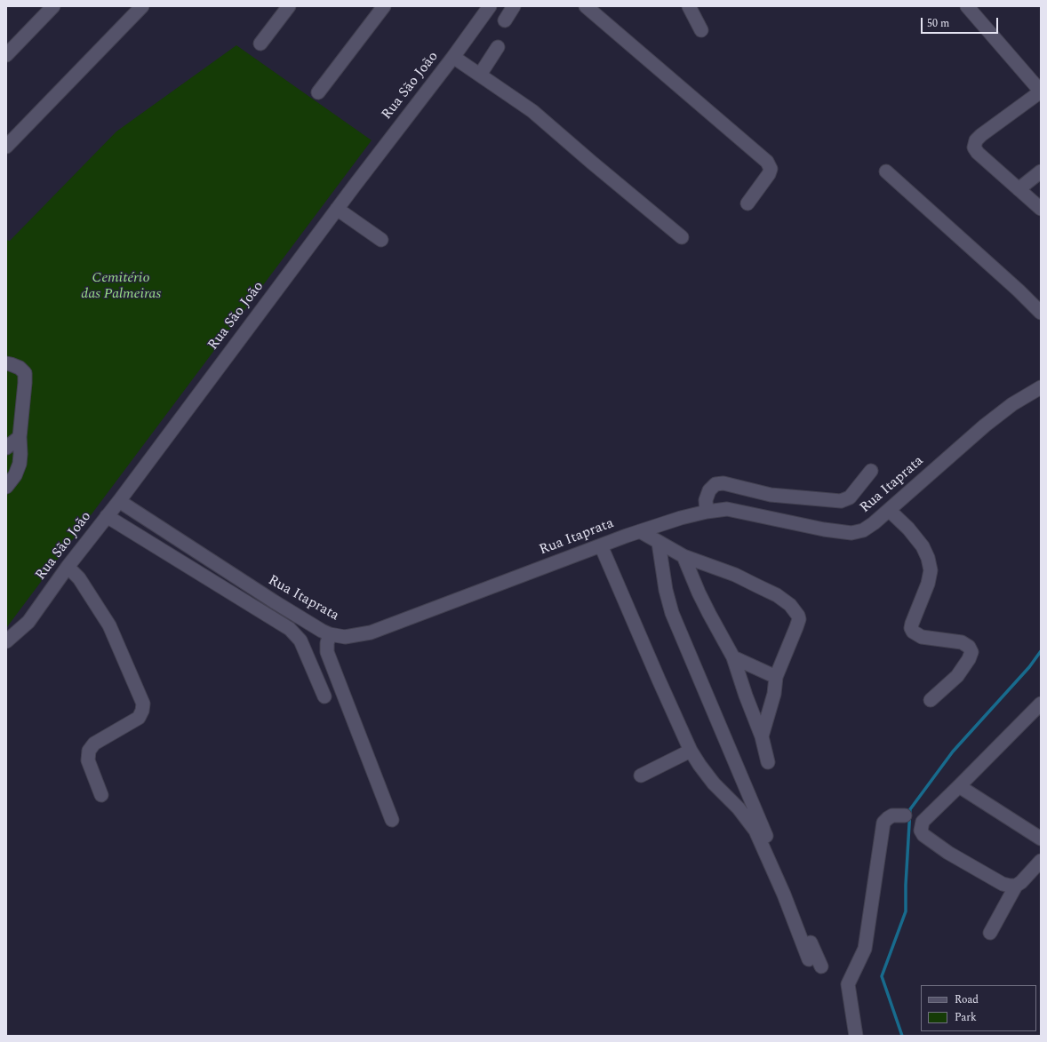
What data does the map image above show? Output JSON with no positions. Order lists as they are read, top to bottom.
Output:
{
  "streets": {
    "street": ["Rua São João", "Rua Itaprata"]
  },
  "crossings": [
    ["Rua São João", "Rua Itaprata"]
  ],
  "parks": ["Cemitério das Palmeiras"],
  "legend": ["Road", "Park"],
  "scale_bar": "50 m"
}
